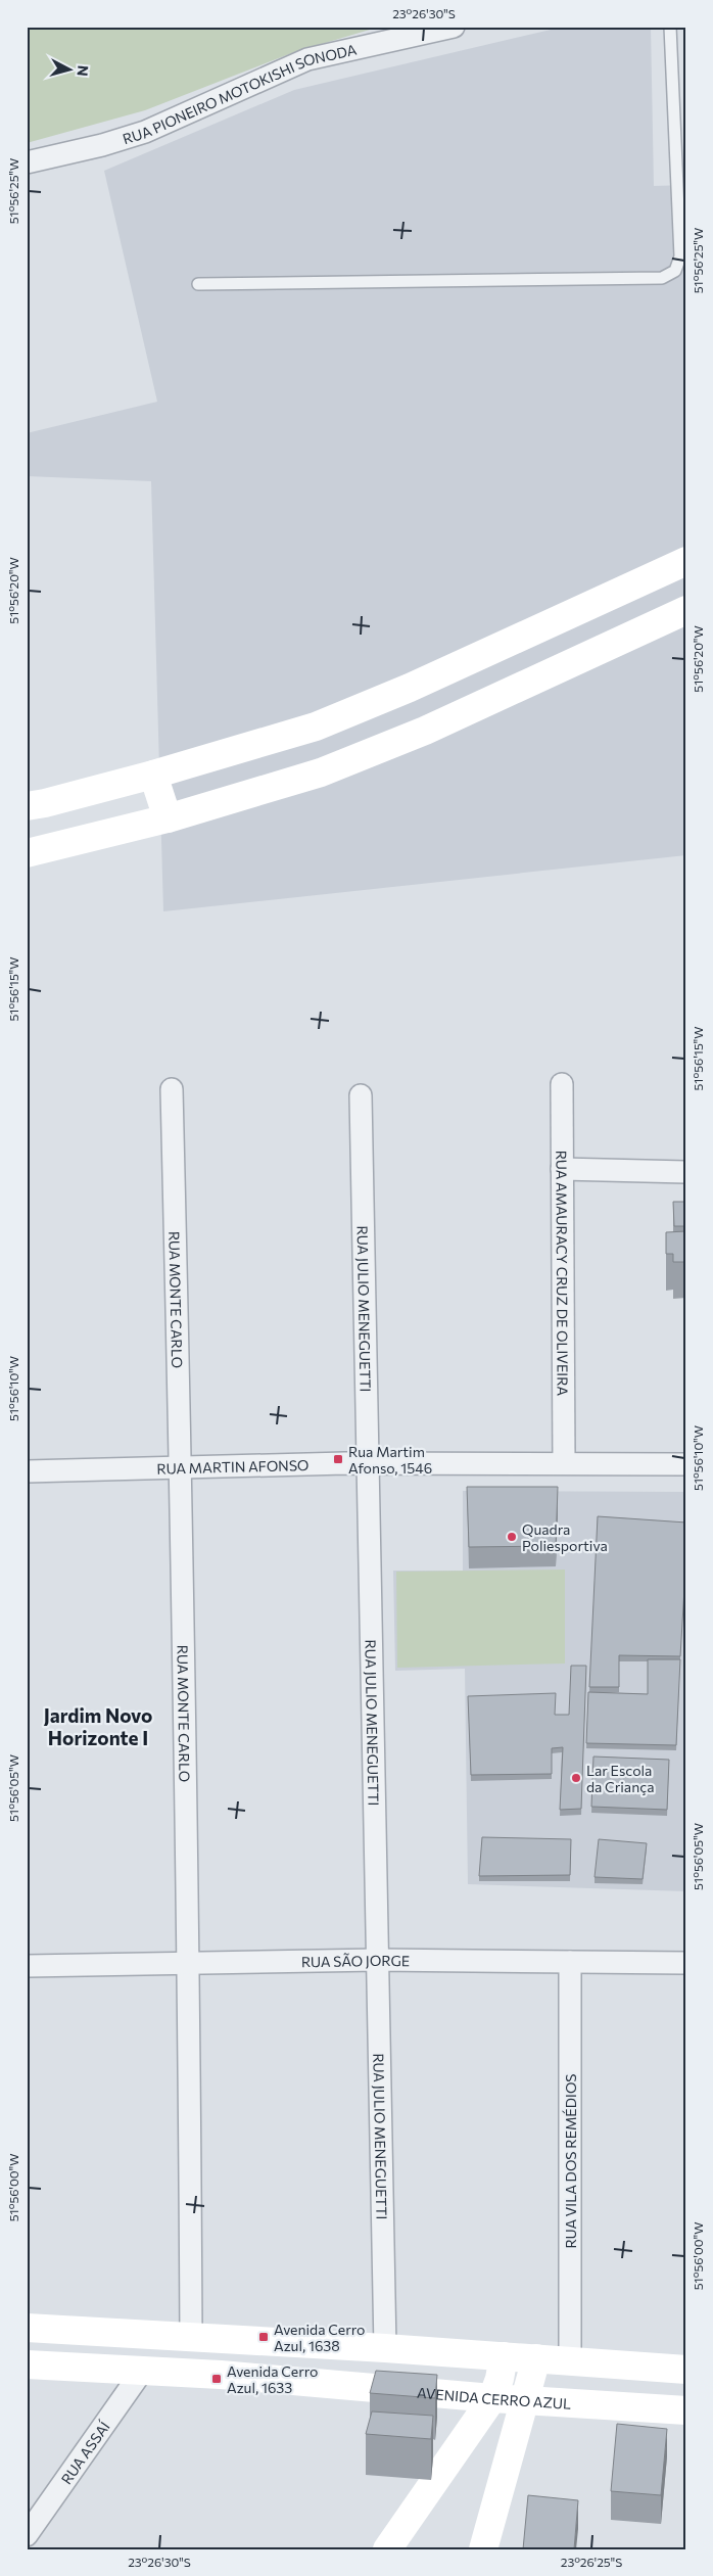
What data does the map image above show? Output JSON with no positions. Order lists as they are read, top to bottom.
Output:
{
  "streets": {
    "main road": ["AVENIDA CERRO AZUL"],
    "street": [
      "RUA PIONEIRO MOTOKISHI SONODA",
      "RUA AMAURACY CRUZ DE OLIVEIRA",
      "RUA MONTE CARLO",
      "RUA JULIO MENEGUETTI",
      "RUA MARTIN AFONSO",
      "RUA SÃO JORGE",
      "RUA VILA DOS REMÉDIOS",
      "RUA ASSAÍ"
    ]
  },
  "crossings": [
    ["RUA AMAURACY CRUZ DE OLIVEIRA", "RUA MARTIN AFONSO"],
    ["RUA MONTE CARLO", "RUA MARTIN AFONSO"],
    ["RUA MONTE CARLO", "RUA SÃO JORGE"],
    ["RUA JULIO MENEGUETTI", "RUA MARTIN AFONSO"],
    ["RUA JULIO MENEGUETTI", "RUA SÃO JORGE"],
    ["RUA SÃO JORGE", "RUA VILA DOS REMÉDIOS"],
    ["AVENIDA CERRO AZUL", "RUA ASSAÍ"]
  ],
  "districts": ["Jardim Novo Horizonte I"],
  "places": {
    "transit": ["Rua Martim Afonso, 1546", "Avenida Cerro Azul, 1638", "Avenida Cerro Azul, 1633"],
    "other": ["Quadra Poliesportiva", "Lar Escola da Criança"]
  },
  "north": "right",
  "coordinates": [
    "23°26'30\"S",
    "51°56'25\"W",
    "51°56'20\"W",
    "51°56'15\"W",
    "51°56'10\"W",
    "51°56'05\"W",
    "51°56'00\"W",
    "23°26'25\"S"
  ]
}
